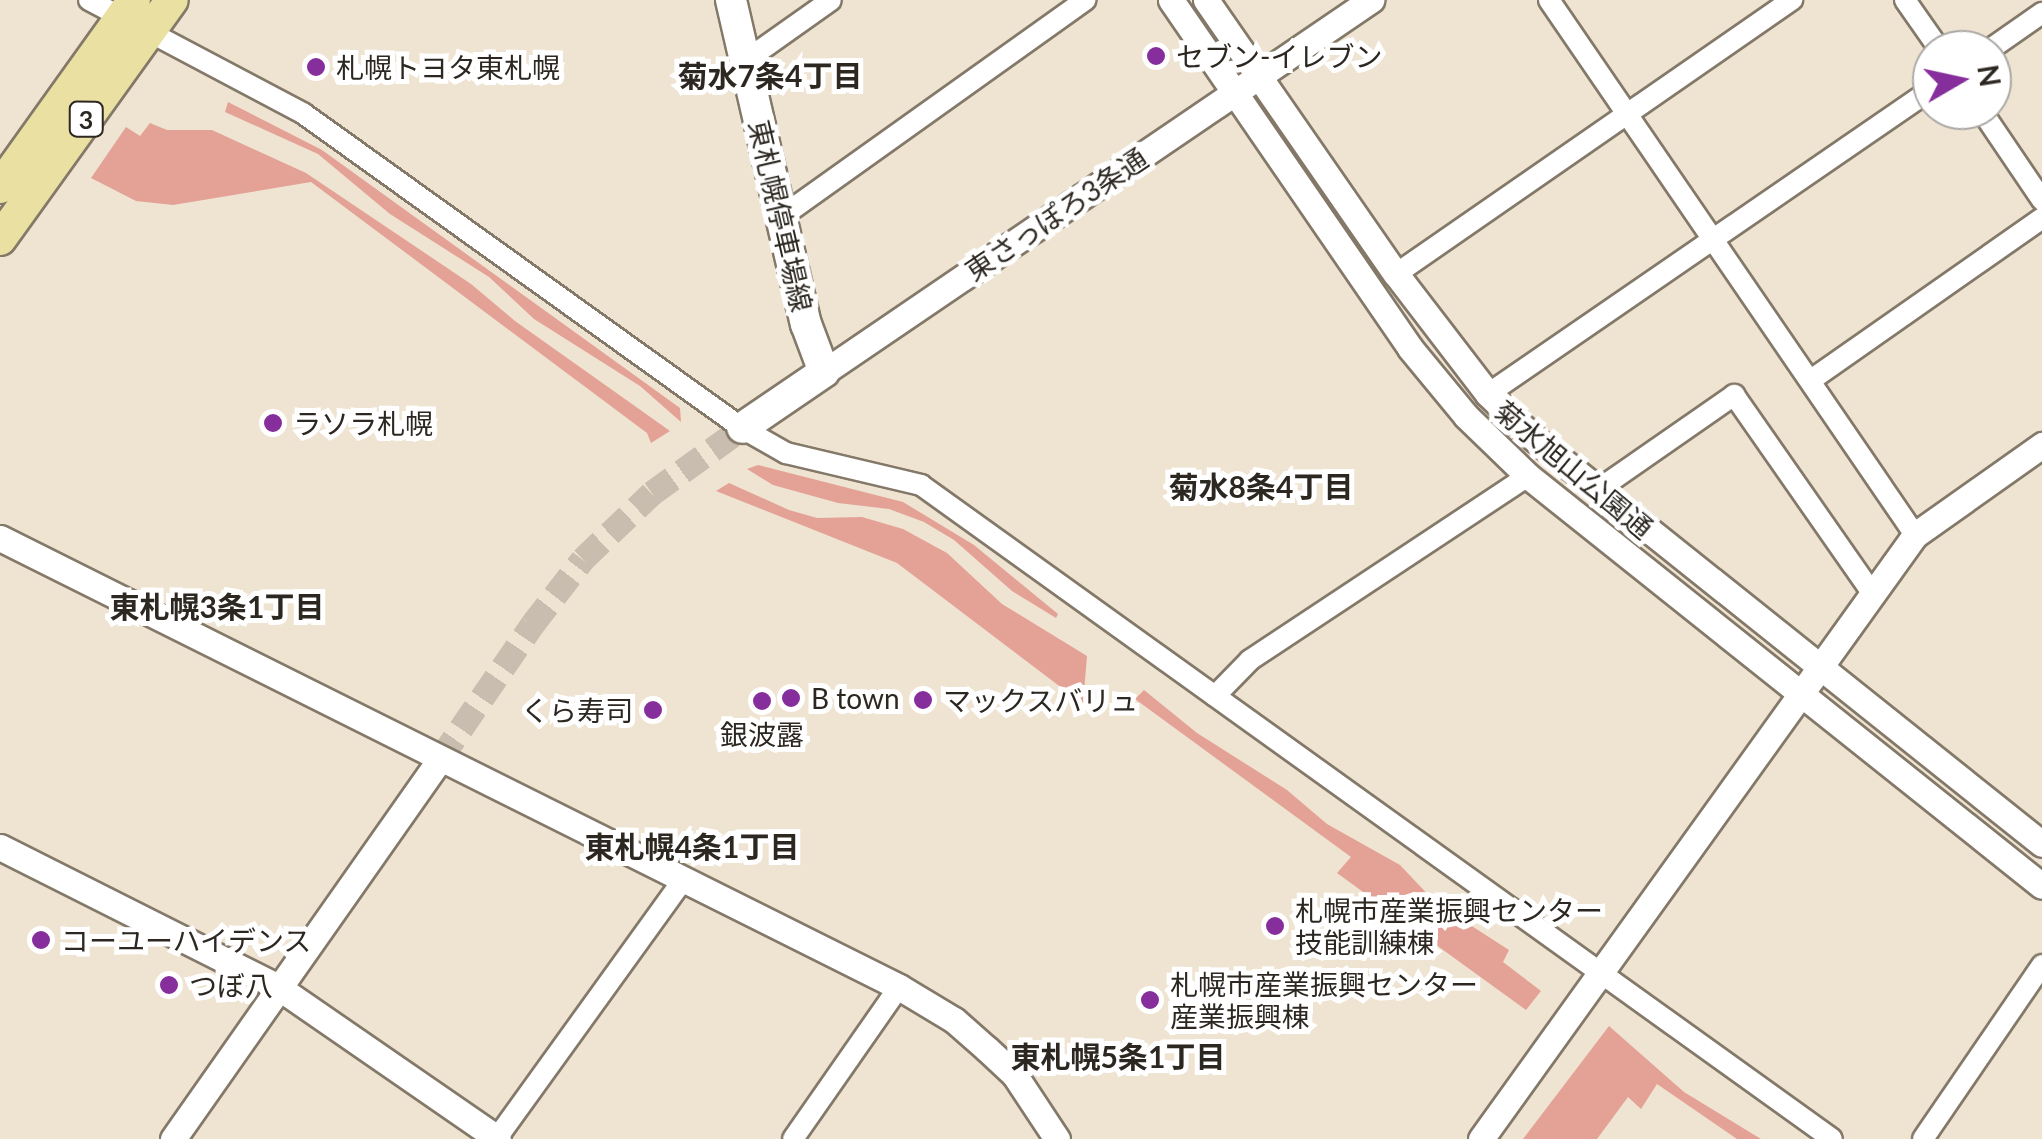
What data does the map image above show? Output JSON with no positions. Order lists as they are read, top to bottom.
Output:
{
  "streets": {
    "main road": ["3", "東さっぽろ3条通", "東札幌停車場線"],
    "street": ["菊水旭山公園通"]
  },
  "crossings": [
    ["東さっぽろ3条通", "東札幌停車場線"],
    ["東さっぽろ3条通", "菊水旭山公園通"]
  ],
  "districts": [
    "菊水7条4丁目",
    "菊水8条4丁目",
    "東札幌3条1丁目",
    "東札幌4条1丁目",
    "東札幌5条1丁目"
  ],
  "places": [
    "セブン-イレブン",
    "札幌トヨタ東札幌",
    "ラソラ札幌",
    "B town",
    "マックスバリュ",
    "銀波露",
    "くら寿司",
    "札幌市産業振興センター 技能訓練棟",
    "コーユーハイデンス",
    "つぼ八",
    "札幌市産業振興センター 産業振興棟"
  ],
  "north": "right"
}
